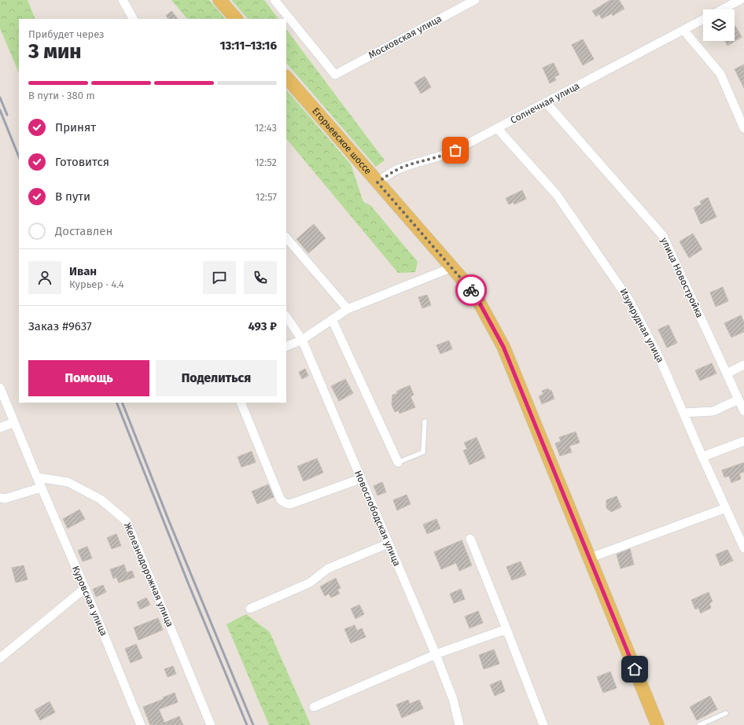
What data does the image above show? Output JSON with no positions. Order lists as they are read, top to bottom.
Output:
{
  "streets": {
    "main road": ["Егорьевское шоссе"],
    "street": [
      "Московская улица",
      "Солнечная улица",
      "улица Новостройка",
      "Изумрудная улица",
      "Новослободская улица",
      "Железнодорожная улица",
      "Куровская улица"
    ]
  },
  "crossings": [
    ["Солнечная улица", "Егорьевское шоссе"],
    ["Солнечная улица", "улица Новостройка"],
    ["Солнечная улица", "Изумрудная улица"],
    ["Железнодорожная улица", "Куровская улица"]
  ],
  "page": {
    "heading": ["3 мин", "Прибудет через", "13:11–13:16"],
    "panel": [
      "Иван",
      "Курьер · 4.4",
      "Заказ #9637",
      "493 ₽"
    ],
    "bar": "В пути · 380 m",
    "list": [
      ["Принят", "12:43"],
      ["Готовится", "12:52"],
      ["В пути", "12:57"],
      "Доставлен"
    ],
    "buttons": ["Помощь", "Поделиться"]
  }
}
